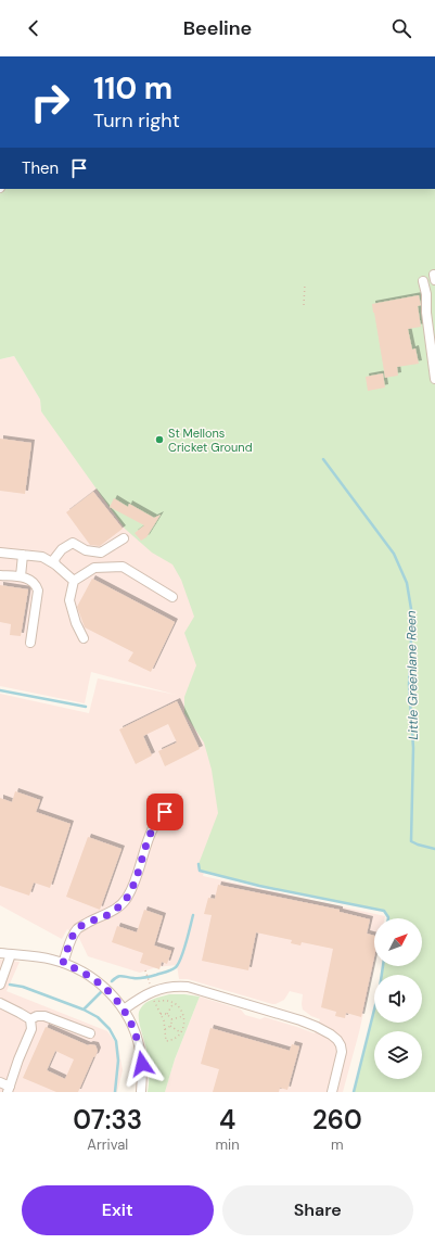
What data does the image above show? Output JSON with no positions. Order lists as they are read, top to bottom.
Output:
{
  "water": ["Little Greenlane Reen"],
  "places": ["St Mellons Cricket Ground"],
  "north": "top right",
  "page": {
    "header": "Beeline",
    "turn": ["110 m", "Turn right"],
    "then": "Then",
    "eta": [
      "07:33",
      "Arrival",
      "4",
      "min",
      "260",
      "m"
    ],
    "buttons": ["Exit", "Share"]
  }
}
